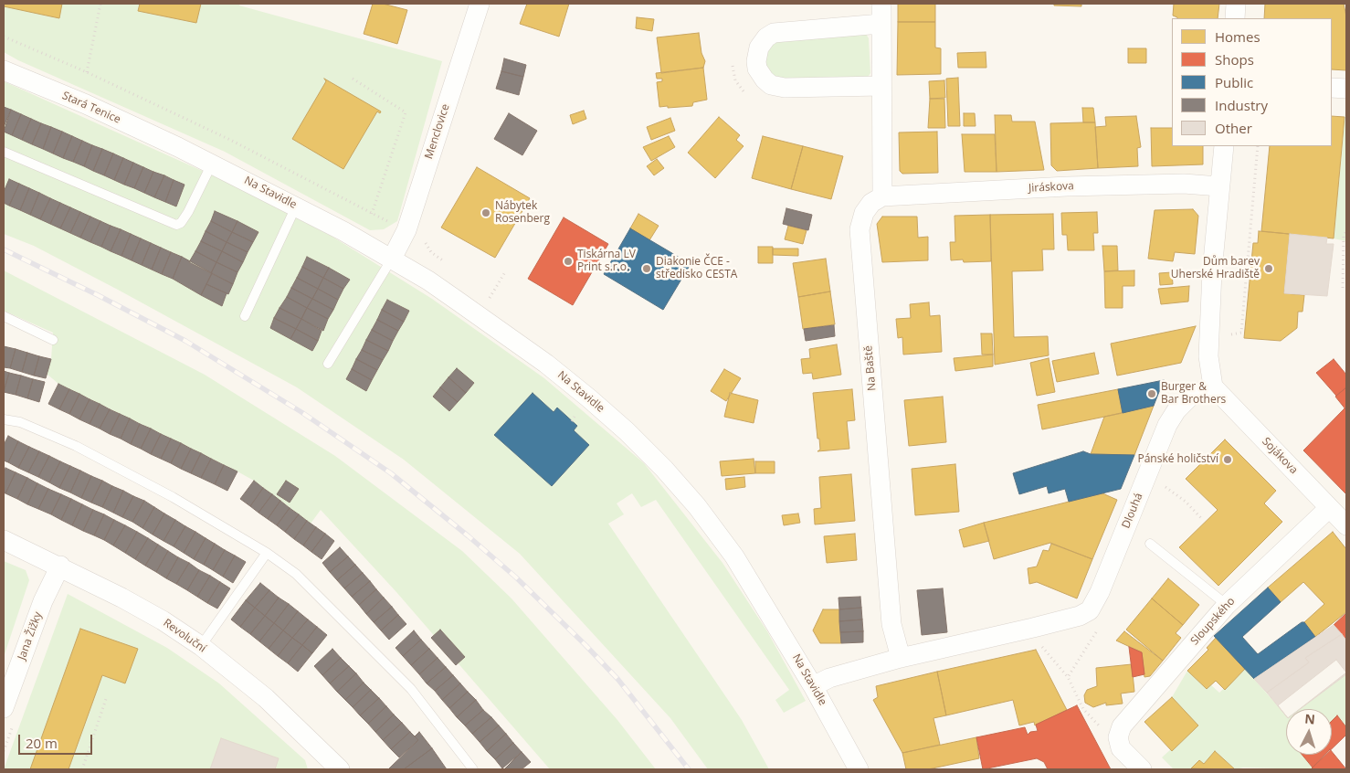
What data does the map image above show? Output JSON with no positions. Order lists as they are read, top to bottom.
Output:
{
  "streets": {
    "street": [
      "Stará Tenice",
      "Menclovice",
      "Jiráskova",
      "Na Stavidle",
      "Na Baště",
      "Sojákova",
      "Dlouhá",
      "Sloupského",
      "Jana Žižky",
      "Revoluční"
    ]
  },
  "crossings": [
    ["Stará Tenice", "Na Stavidle"],
    ["Menclovice", "Na Stavidle"],
    ["Jiráskova", "Na Baště"],
    ["Na Stavidle", "Dlouhá"],
    ["Na Baště", "Dlouhá"],
    ["Sojákova", "Dlouhá"],
    ["Sojákova", "Sloupského"],
    ["Jana Žižky", "Revoluční"]
  ],
  "places": [
    "Nábytek Rosenberg",
    "Tiskárna LV Print s.r.o.",
    "Diakonie ČCE - středisko CESTA",
    "Dům barev Uherské Hradiště",
    "Burger & Bar Brothers",
    "Pánské holičství"
  ],
  "legend": [
    "Homes",
    "Shops",
    "Public",
    "Industry",
    "Other"
  ],
  "scale_bar": "20 m",
  "north": "top"
}
